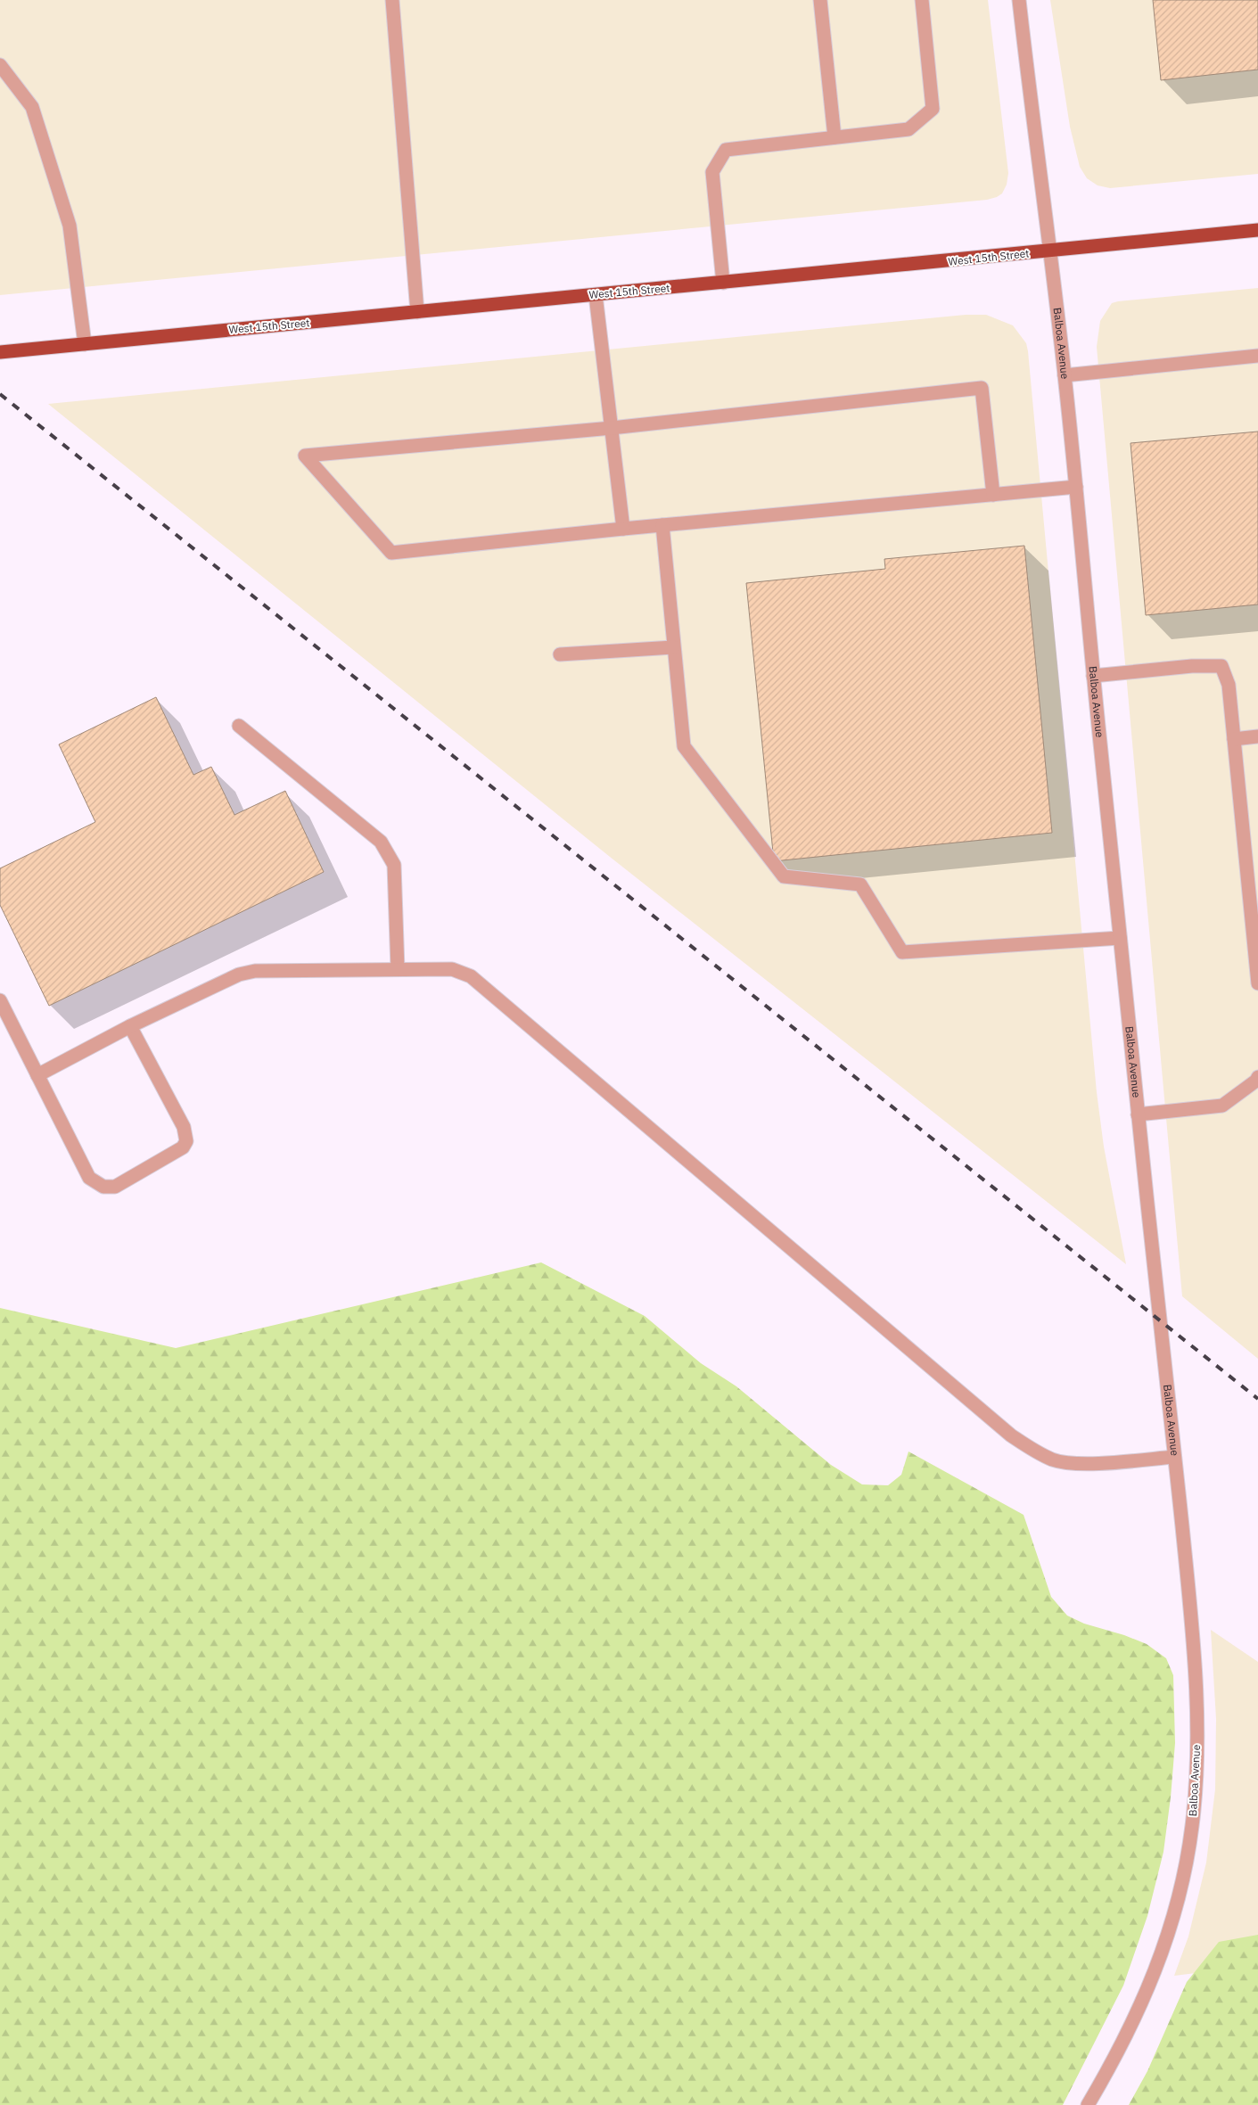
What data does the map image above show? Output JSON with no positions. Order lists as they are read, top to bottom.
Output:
{
  "streets": {
    "highway": ["West 15th Street"],
    "street": ["Balboa Avenue"]
  },
  "crossings": [
    ["West 15th Street", "Balboa Avenue"]
  ]
}
